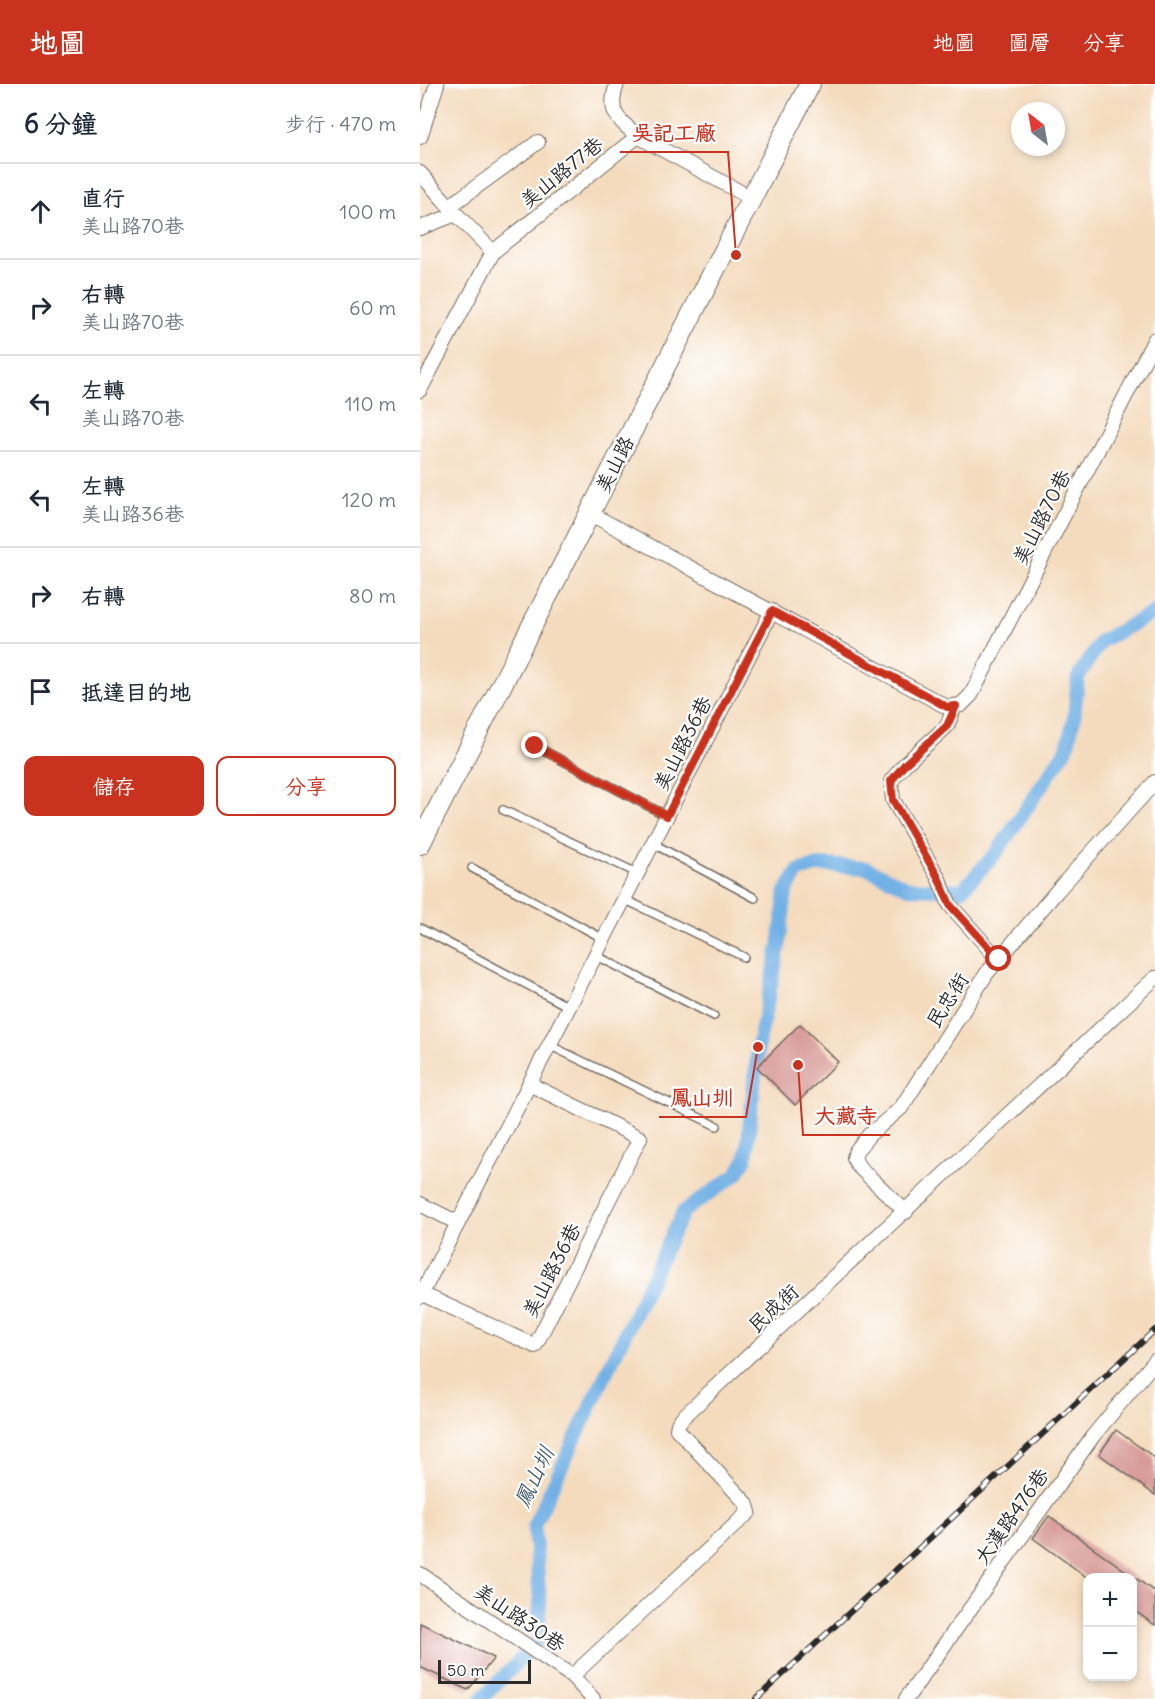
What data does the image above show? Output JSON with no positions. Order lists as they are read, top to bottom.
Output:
{
  "streets": {
    "street": [
      "美山路77巷",
      "美山路",
      "美山路70巷",
      "美山路36巷",
      "民忠街",
      "民成街",
      "大漢路476巷",
      "美山路30巷"
    ]
  },
  "crossings": [
    ["美山路70巷", "民忠街"],
    ["民忠街", "民成街"],
    ["民成街", "美山路30巷"]
  ],
  "water": ["鳳山圳"],
  "places": ["吳記工廠", "鳳山圳", "大藏寺"],
  "scale_bar": "50 m",
  "north": "top left",
  "page": {
    "header": "地圖",
    "nav": ["地圖", "圖層", "分享"],
    "heading": ["6 分鐘", "步行 · 470 m"],
    "list": [
      ["直行", "美山路70巷", "100 m"],
      ["右轉", "美山路70巷", "60 m"],
      ["左轉", "美山路70巷", "110 m"],
      ["左轉", "美山路36巷", "120 m"],
      ["右轉", "80 m"],
      "抵達目的地"
    ],
    "buttons": ["儲存", "分享"],
    "map_buttons": ["+", "−"],
    "scale": "50 m"
  }
}
